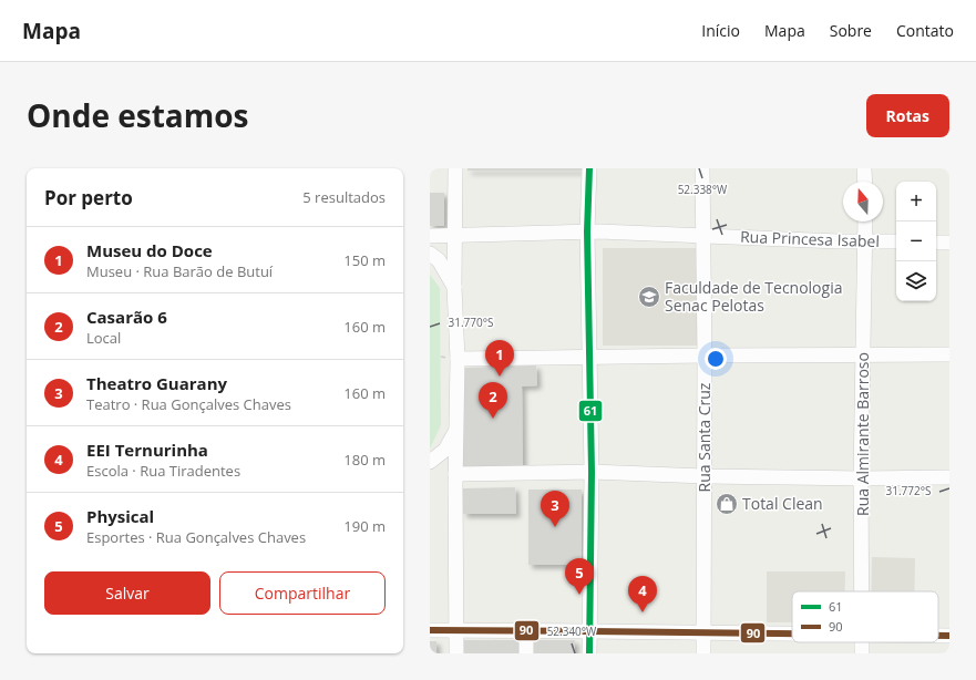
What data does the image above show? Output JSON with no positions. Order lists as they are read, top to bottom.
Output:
{
  "streets": {
    "street": ["Rua Princesa Isabel", "Rua Almirante Barroso", "Rua Santa Cruz"]
  },
  "crossings": [
    ["Rua Princesa Isabel", "Rua Almirante Barroso"],
    ["Rua Princesa Isabel", "Rua Santa Cruz"]
  ],
  "places": {
    "school or university": ["Faculdade de Tecnologia Senac Pelotas"],
    "shop": ["Total Clean"]
  },
  "lines": ["transit line 61", "transit line 90"],
  "legend": ["61", "90"],
  "north": "top",
  "page": {
    "header": "Mapa",
    "nav": [
      "Início",
      "Mapa",
      "Sobre",
      "Contato"
    ],
    "title": "Onde estamos",
    "buttons": [
      "Rotas",
      ["Salvar", "Compartilhar"]
    ],
    "heading": ["Por perto", "5 resultados"],
    "map_buttons": ["+", "−"],
    "list": [
      {
        "mark": "1",
        "name": "Museu do Doce",
        "note": "Museu · Rua Barão de Butuí",
        "value": "150 m"
      },
      {
        "mark": "2",
        "name": "Casarão 6",
        "note": "Local",
        "value": "160 m"
      },
      {
        "mark": "3",
        "name": "Theatro Guarany",
        "note": "Teatro · Rua Gonçalves Chaves",
        "value": "160 m"
      },
      {
        "mark": "4",
        "name": "EEI Ternurinha",
        "note": "Escola · Rua Tiradentes",
        "value": "180 m"
      },
      {
        "mark": "5",
        "name": "Physical",
        "note": "Esportes · Rua Gonçalves Chaves",
        "value": "190 m"
      }
    ],
    "pins": [
      "1",
      "2",
      "3",
      "5",
      "4"
    ]
  },
  "coordinates": [
    "52.338°W",
    "31.770°S",
    "31.772°S",
    "52.340°W"
  ]
}
